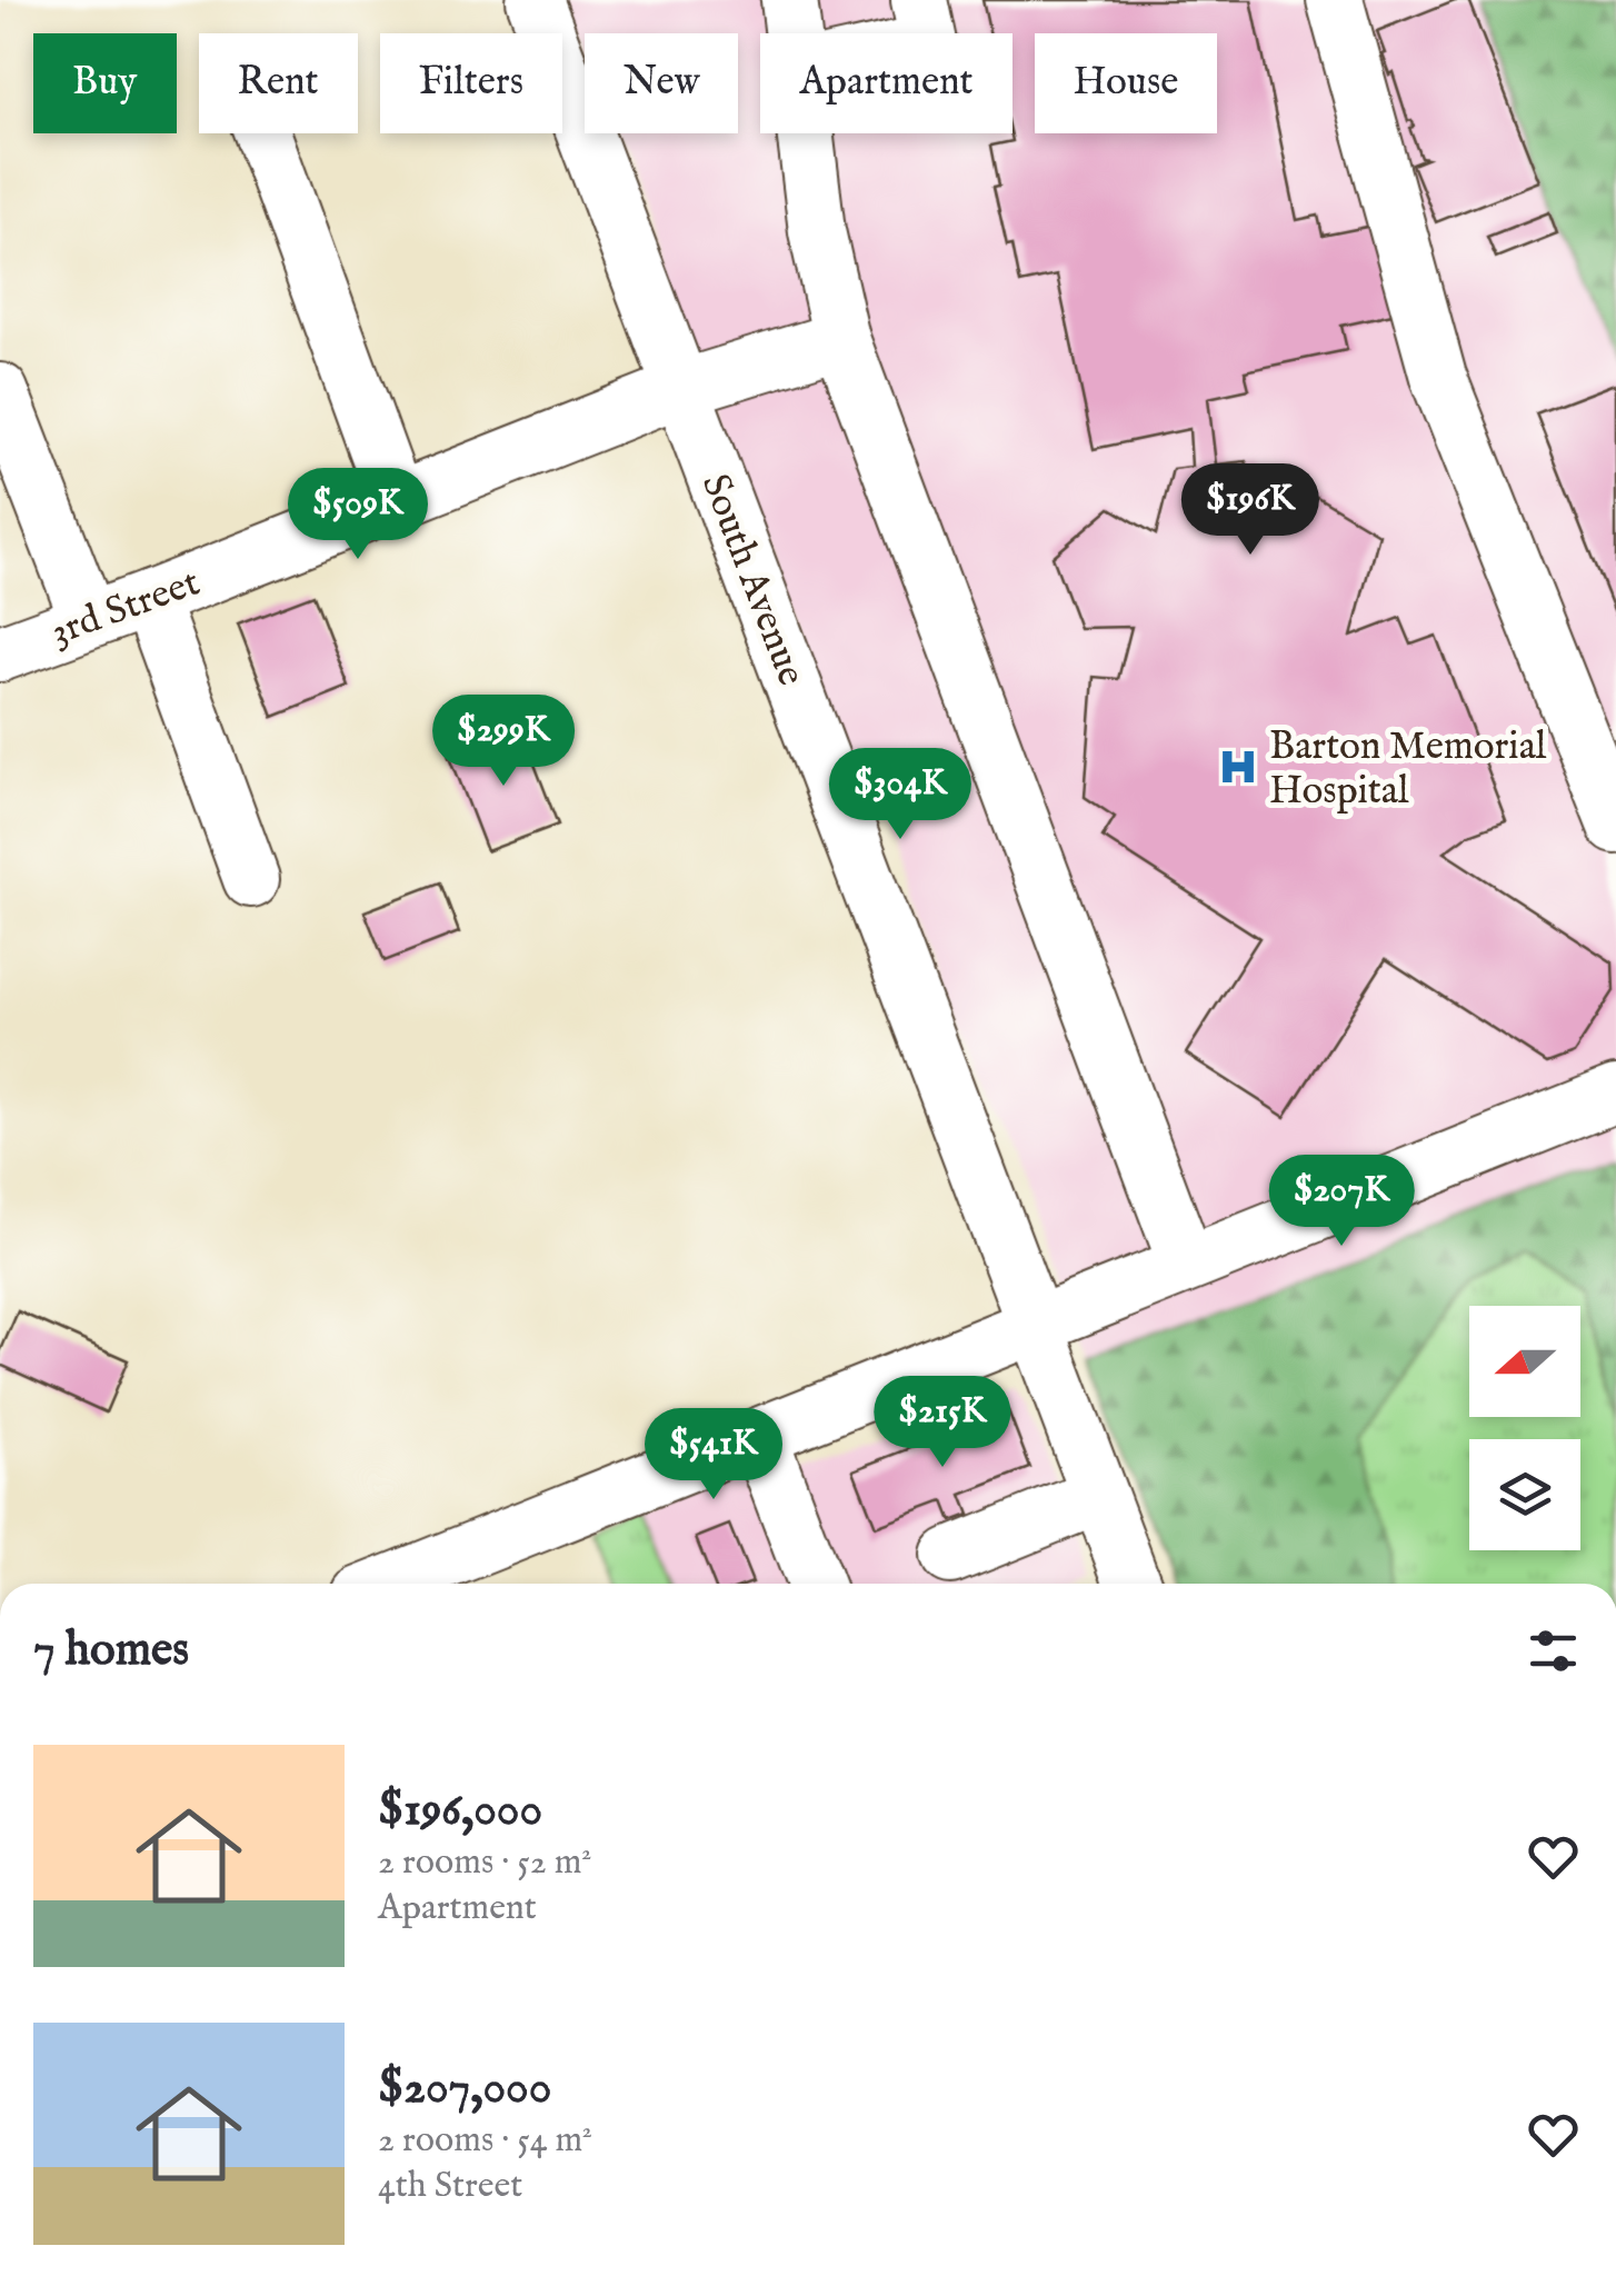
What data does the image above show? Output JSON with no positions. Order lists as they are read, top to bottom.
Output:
{
  "streets": {
    "street": ["South Avenue", "3rd Street"]
  },
  "crossings": [
    ["South Avenue", "3rd Street"]
  ],
  "places": {
    "hospital": ["Barton Memorial Hospital"]
  },
  "north": "left",
  "page": {
    "chip": [
      "Buy",
      "Rent",
      "Filters",
      "New",
      "Apartment",
      "House"
    ],
    "price": [
      "$196K",
      "$509K",
      "$299K",
      "$304K",
      "$207K",
      "$215K",
      "$541K"
    ],
    "heading": "7 homes",
    "list": [
      {
        "name": "$196,000",
        "note": "2 rooms · 52 m² · Apartment"
      },
      {
        "name": "$207,000",
        "note": "2 rooms · 54 m² · 4th Street"
      }
    ]
  }
}
